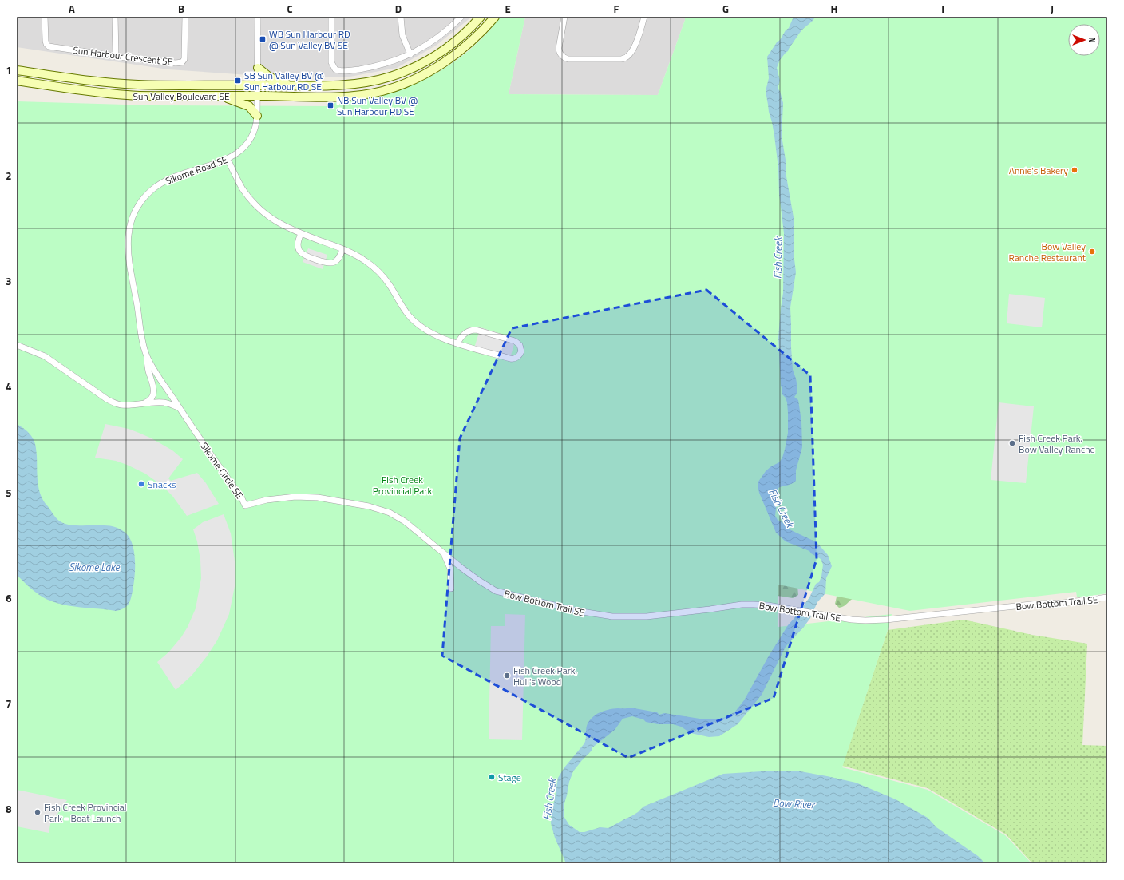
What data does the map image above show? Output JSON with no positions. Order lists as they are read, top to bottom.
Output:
{
  "streets": {
    "main road": ["Sun Valley Boulevard SE"],
    "street": [
      "Sun Harbour Crescent SE",
      "Sikome Road SE",
      "Sikome Circle SE",
      "Bow Bottom Trail SE"
    ]
  },
  "crossings": [
    ["Sun Valley Boulevard SE", "Sikome Road SE"],
    ["Sikome Road SE", "Sikome Circle SE"],
    ["Sikome Circle SE", "Bow Bottom Trail SE"]
  ],
  "water": ["Fish Creek", "Sikome Lake", "Bow River"],
  "parks": ["Fish Creek Provincial Park"],
  "places": {
    "transit": ["WB Sun Harbour RD @ Sun Valley BV SE", "SB Sun Valley BV @ Sun Harbour RD SE", "NB Sun Valley BV @ Sun Harbour RD SE"],
    "other": [
      "Annie's Bakery",
      "Bow Valley Ranche Restaurant",
      "Fish Creek Park, Bow Valley Ranche",
      "Snacks",
      "Fish Creek Park, Hull's Wood",
      "Stage",
      "Fish Creek Provincial Park - Boat Launch"
    ]
  },
  "north": "right",
  "grid": {
    "columns": [
      "A",
      "B",
      "C",
      "D",
      "E",
      "F",
      "G",
      "H",
      "I",
      "J"
    ],
    "rows": [
      "1",
      "2",
      "3",
      "4",
      "5",
      "6",
      "7",
      "8"
    ]
  }
}
